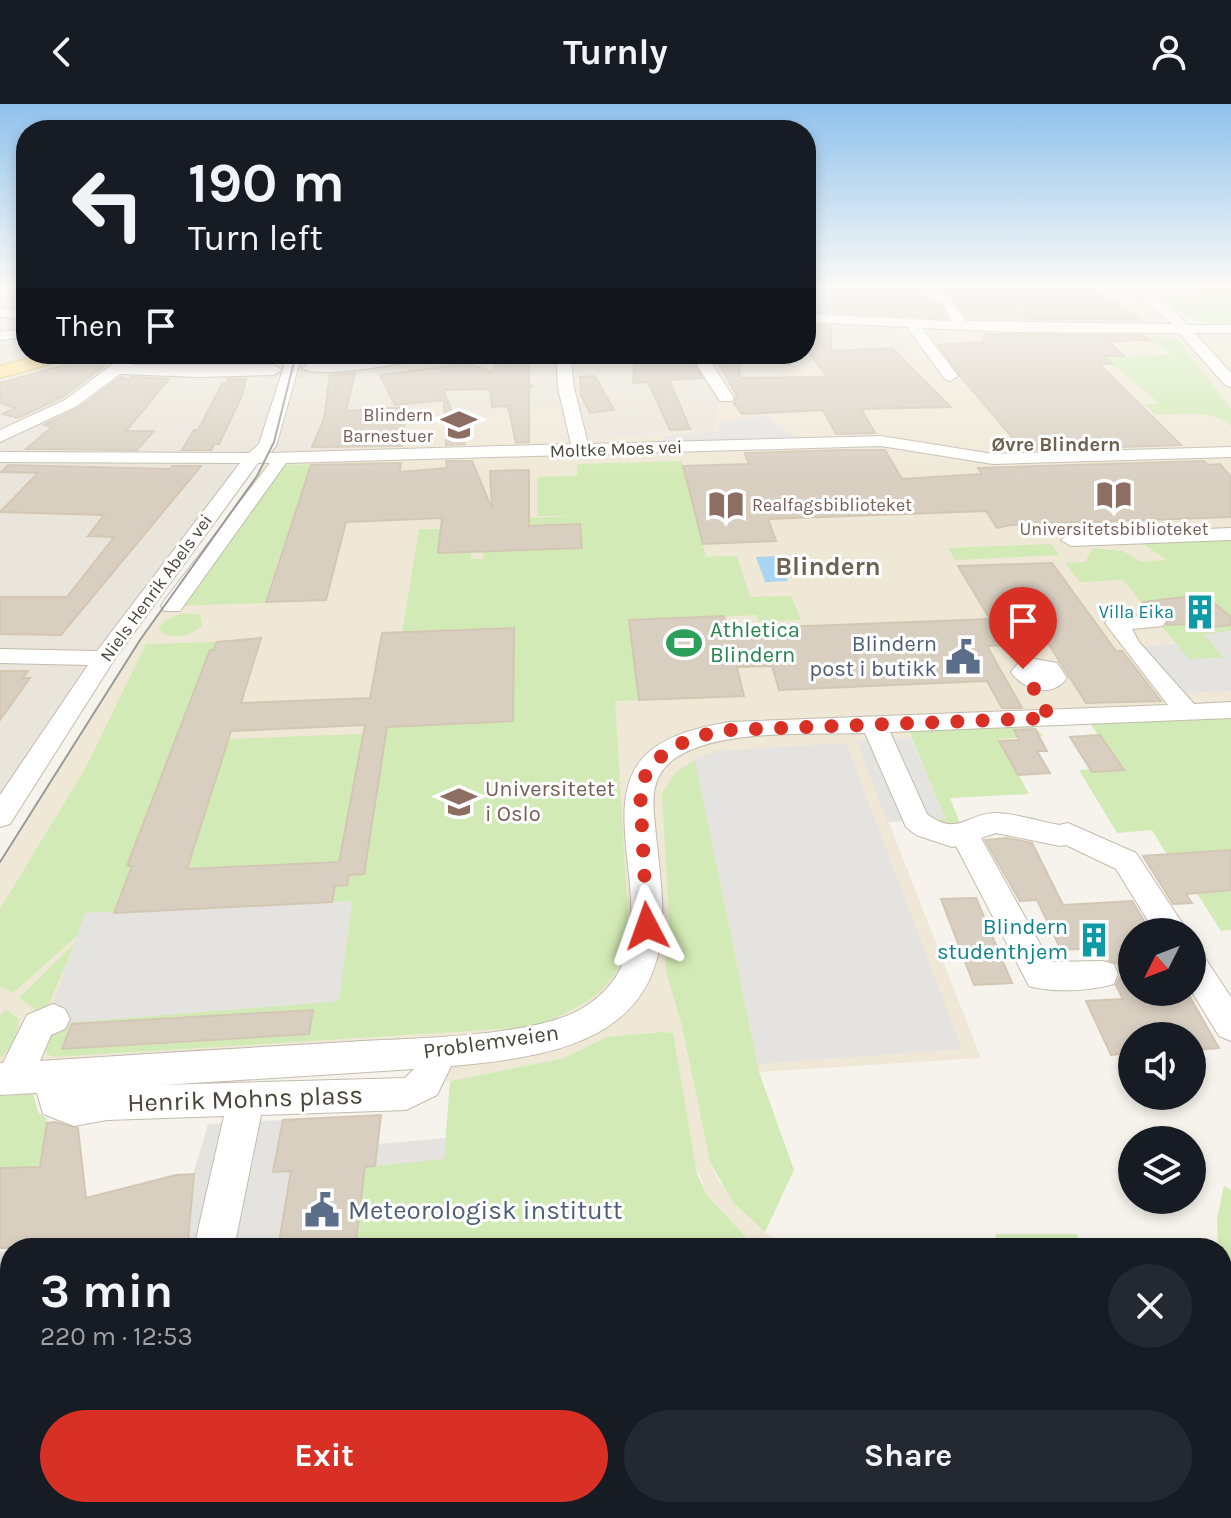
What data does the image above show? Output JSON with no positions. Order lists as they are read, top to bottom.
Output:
{
  "streets": {
    "street": [
      "Moltke Moes vei",
      "Niels Henrik Abels vei",
      "Problemveien",
      "Henrik Mohns plass"
    ]
  },
  "crossings": [
    ["Moltke Moes vei", "Niels Henrik Abels vei"],
    ["Problemveien", "Henrik Mohns plass"]
  ],
  "districts": ["Øvre Blindern", "Blindern"],
  "places": {
    "school or university": ["Blindern Barnestuer", "Universitetet i Oslo"],
    "library": ["Universitetsbiblioteket", "Realfagsbiblioteket"],
    "building": ["Villa Eika", "Blindern studenthjem"],
    "sports": ["Athletica Blindern"],
    "public building": ["Blindern post i butikk", "Meteorologisk institutt"]
  },
  "north": "bottom left",
  "page": {
    "header": "Turnly",
    "turn": ["190 m", "Turn left"],
    "then": "Then",
    "heading": ["3 min", "220 m · 12:53"],
    "buttons": ["Exit", "Share"]
  }
}
